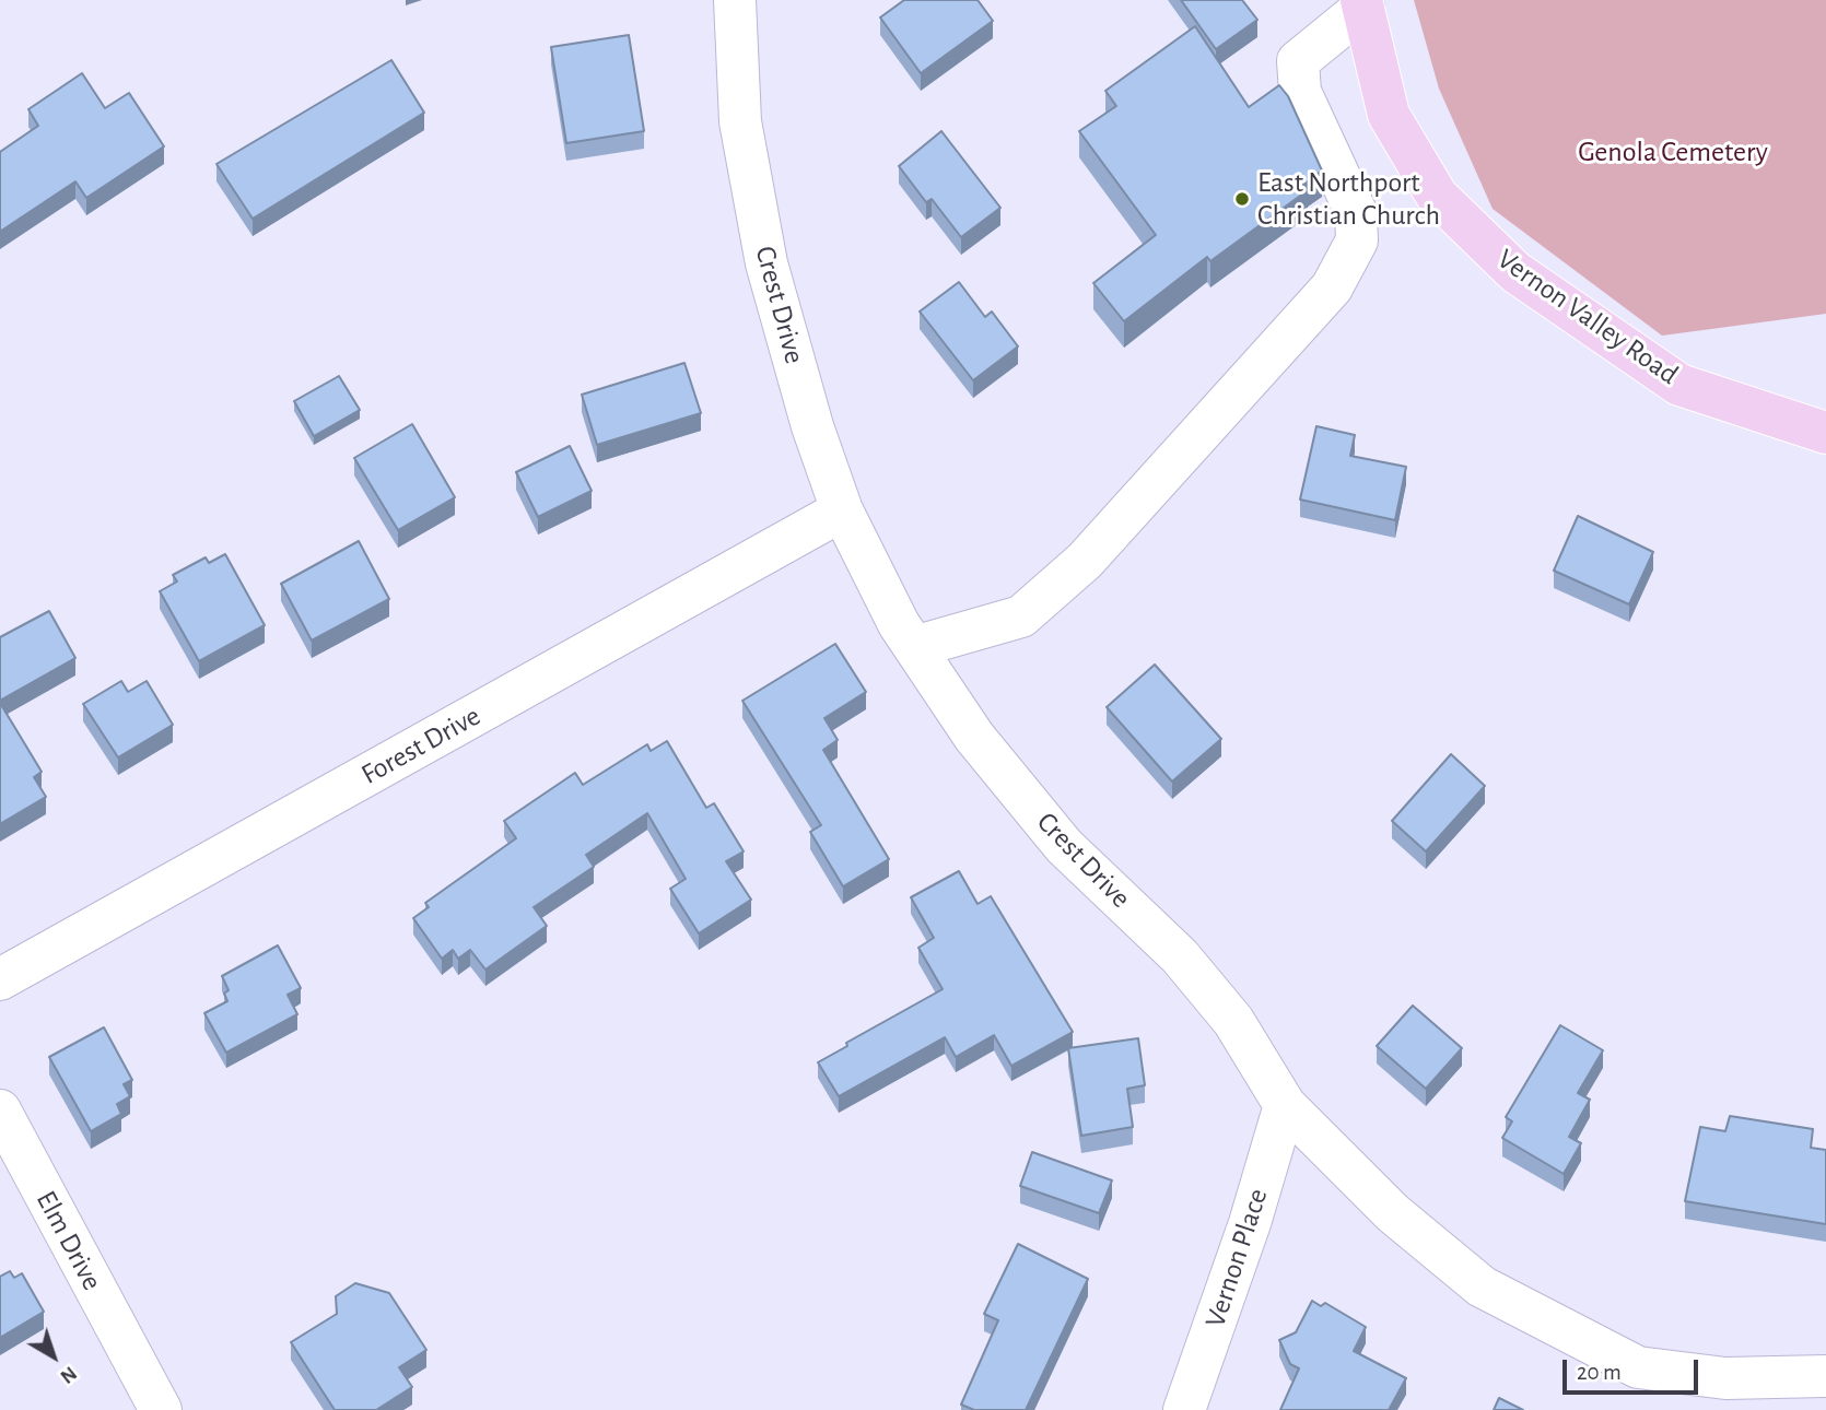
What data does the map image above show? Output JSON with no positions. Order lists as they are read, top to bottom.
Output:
{
  "streets": {
    "main road": ["Vernon Valley Road"],
    "street": [
      "Crest Drive",
      "Forest Drive",
      "Elm Drive",
      "Vernon Place"
    ]
  },
  "crossings": [
    ["Crest Drive", "Forest Drive"],
    ["Crest Drive", "Vernon Place"]
  ],
  "parks": ["Genola Cemetery"],
  "places": ["East Northport Christian Church"],
  "scale_bar": "20 m",
  "north": "bottom right"
}
